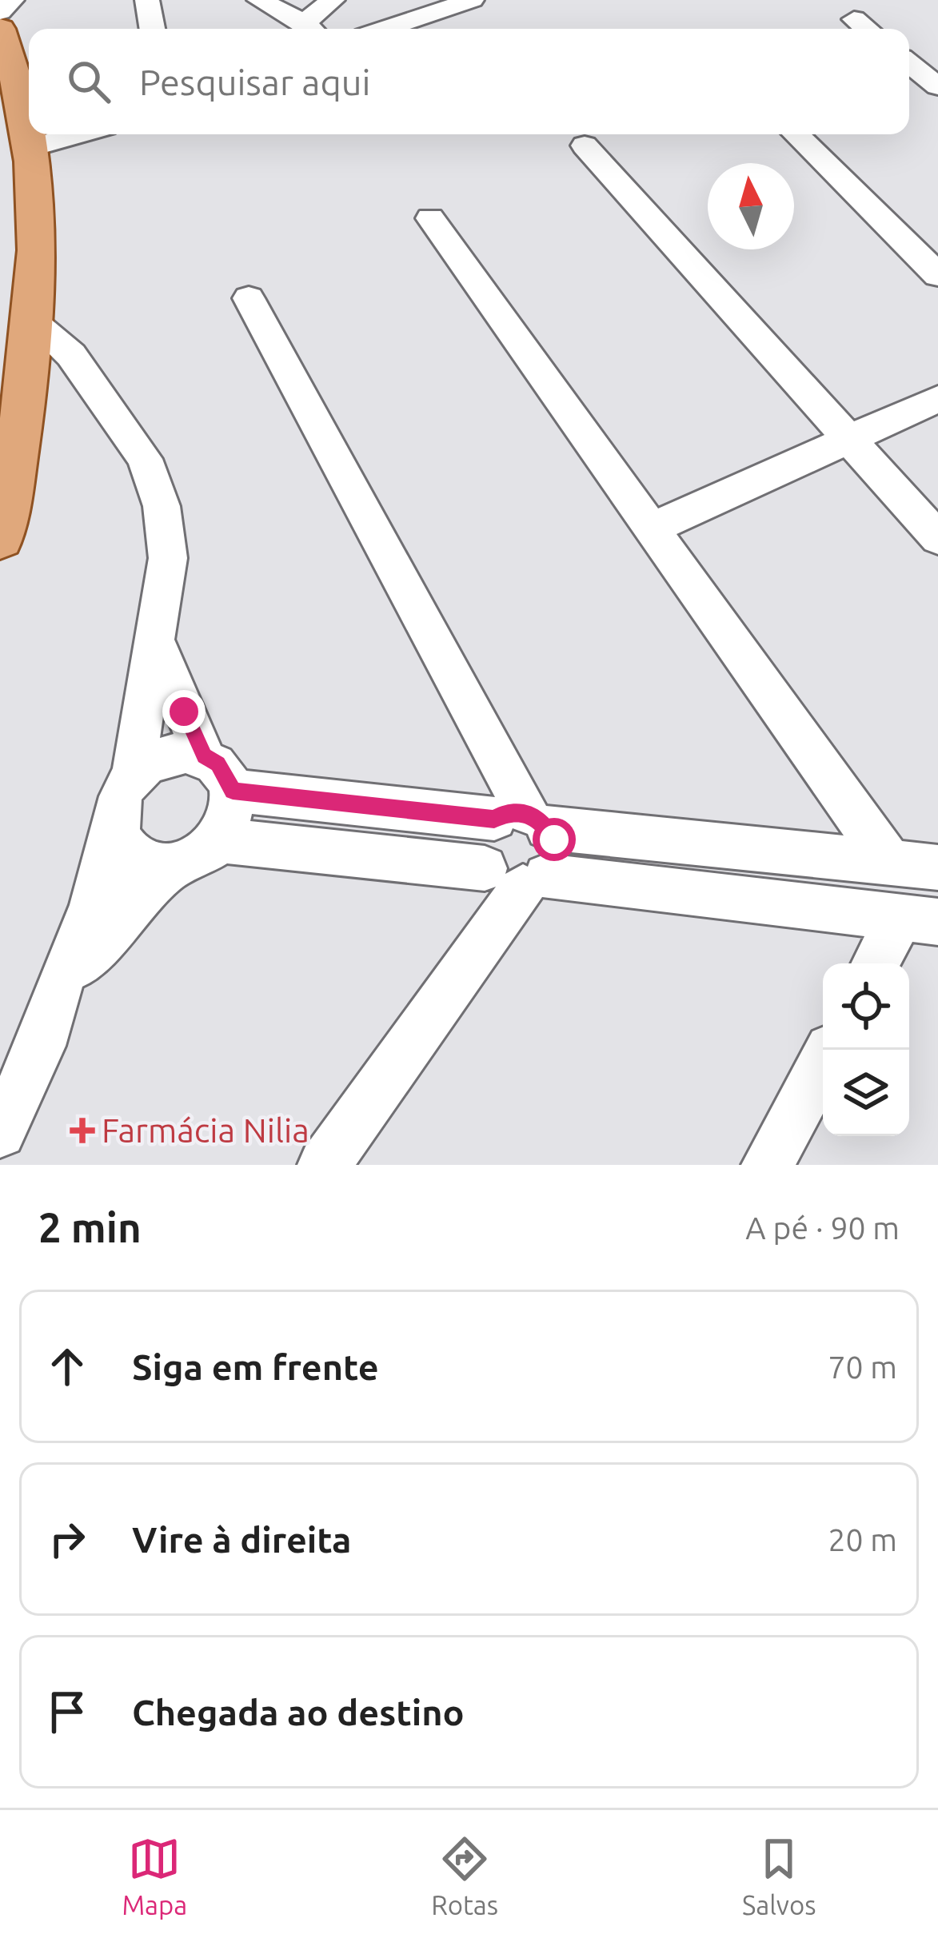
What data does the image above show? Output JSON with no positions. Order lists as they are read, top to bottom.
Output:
{
  "places": {
    "health": ["Farmácia Nilia"]
  },
  "north": "top",
  "page": {
    "search": "Pesquisar aqui",
    "heading": ["2 min", "A pé · 90 m"],
    "list": [
      ["Siga em frente", "70 m"],
      ["Vire à direita", "20 m"],
      "Chegada ao destino"
    ],
    "nav": ["Mapa", "Rotas", "Salvos"]
  }
}
